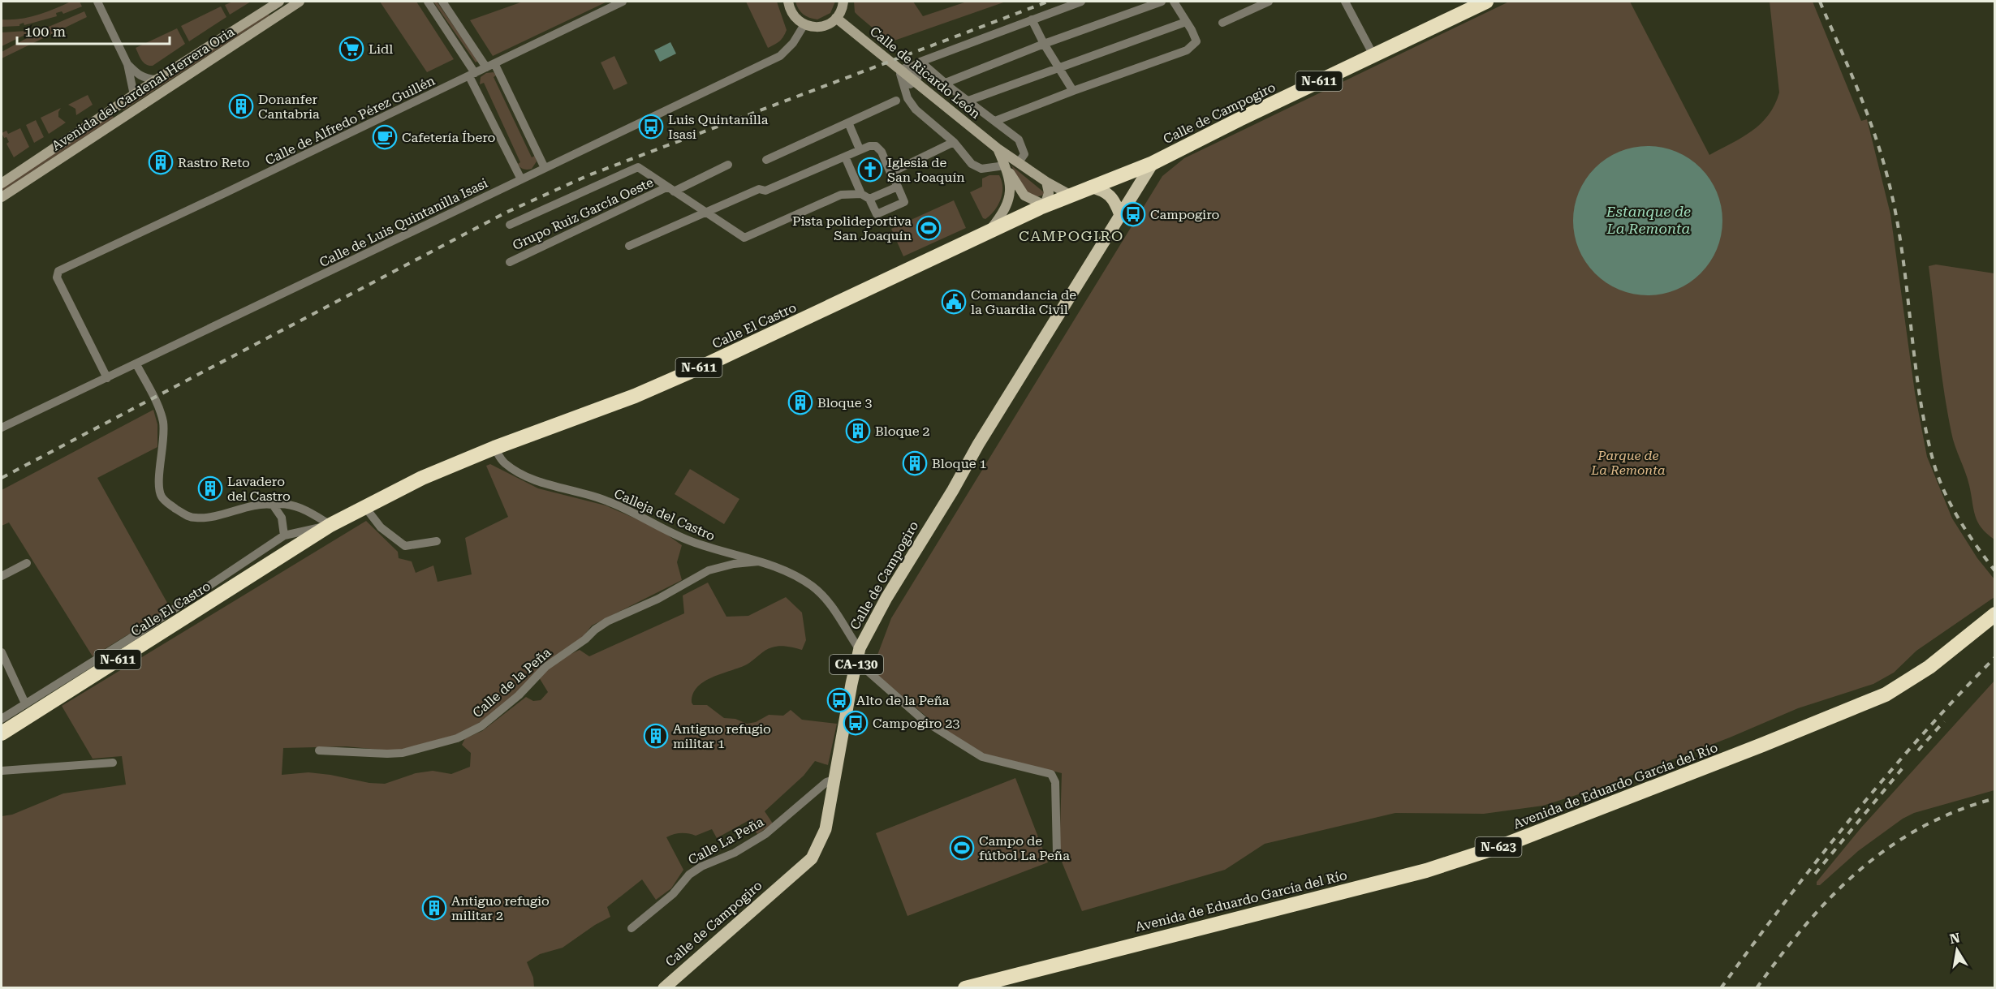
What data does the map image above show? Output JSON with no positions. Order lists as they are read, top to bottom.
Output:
{
  "streets": {
    "highway": [
      "N-611",
      "Calle de Campogiro",
      "Calle El Castro",
      "Avenida de Eduardo García del Río",
      "N-623"
    ],
    "main road": ["Calle de Ricardo León", "Avenida del Cardenal Herrera Oria", "CA-130"],
    "street": [
      "Calle de Alfredo Pérez Guillén",
      "Grupo Ruiz García Oeste",
      "Calle de Luis Quintanilla Isasi",
      "Calleja del Castro",
      "Calle de la Peña",
      "Calle La Peña"
    ]
  },
  "crossings": [
    ["Calle de Ricardo León", "Calle El Castro"],
    ["Calle de Campogiro", "Calle El Castro"],
    ["Calle de Campogiro", "Calleja del Castro"],
    ["Calle de Campogiro", "Calle La Peña"],
    ["Calle de Alfredo Pérez Guillén", "Calle de Luis Quintanilla Isasi"],
    ["Calle El Castro", "Calleja del Castro"],
    ["Calleja del Castro", "Calle de la Peña"]
  ],
  "districts": ["CAMPOGIRO"],
  "water": ["Estanque de La Remonta"],
  "parks": ["Parque de La Remonta"],
  "places": {
    "supermarket": ["Lidl"],
    "building": [
      "Donanfer Cantabria",
      "Rastro Reto",
      "Bloque 3",
      "Bloque 2",
      "Bloque 1",
      "Lavadero del Castro",
      "Antiguo refugio militar 1",
      "Antiguo refugio militar 2"
    ],
    "bus stop": [
      "Luis Quintanilla Isasi",
      "Campogiro",
      "Alto de la Peña",
      "Campogiro 23"
    ],
    "cafe": ["Cafetería Íbero"],
    "church": ["Iglesia de San Joaquín"],
    "sports": ["Pista polideportiva San Joaquín", "Campo de fútbol La Peña"],
    "public building": ["Comandancia de la Guardia Civil"]
  },
  "scale_bar": "100 m",
  "north": "top"
}
